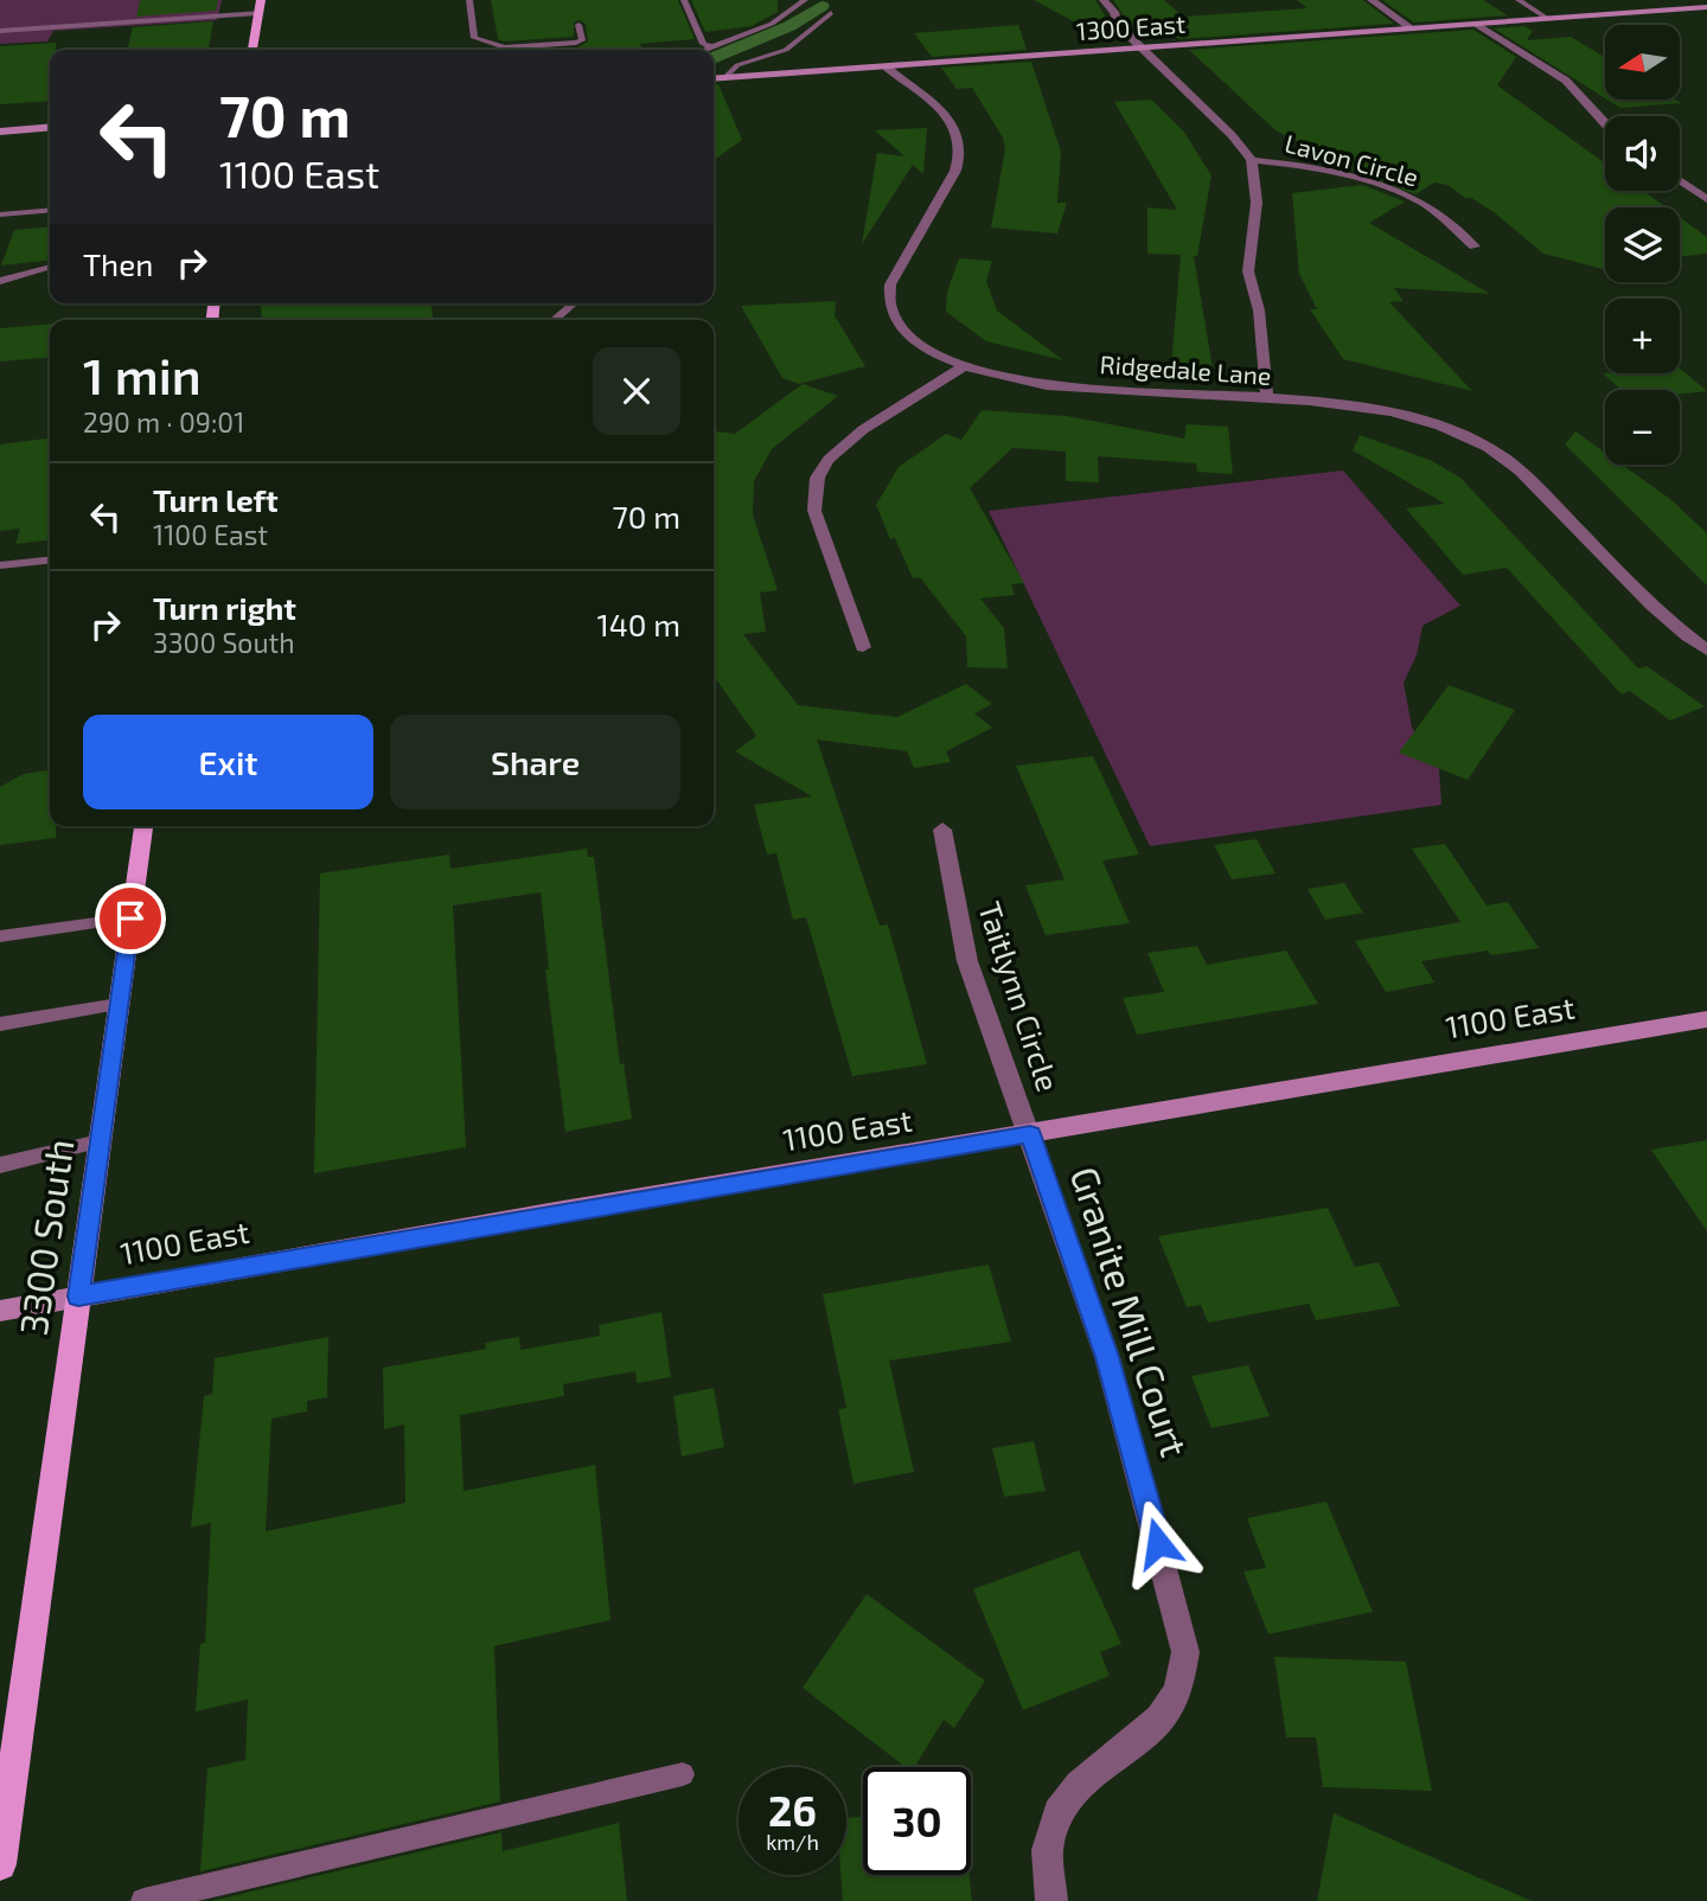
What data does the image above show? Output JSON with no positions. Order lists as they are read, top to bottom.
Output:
{
  "streets": {
    "main road": ["1300 East", "1100 East", "3300 South"],
    "street": [
      "Lavon Circle",
      "Ridgedale Lane",
      "Taitlynn Circle",
      "Granite Mill Court"
    ]
  },
  "crossings": [
    ["1300 East", "Ridgedale Lane"],
    ["Taitlynn Circle", "1100 East"],
    ["Taitlynn Circle", "Granite Mill Court"],
    ["1100 East", "3300 South"],
    ["1100 East", "Granite Mill Court"]
  ],
  "north": "left",
  "page": {
    "map_buttons": ["+", "−"],
    "turn": ["70 m", "1100 East"],
    "then": "Then",
    "heading": ["1 min", "290 m · 09:01"],
    "list": [
      {
        "name": "Turn left",
        "note": "1100 East",
        "value": "70 m"
      },
      {
        "name": "Turn right",
        "note": "3300 South",
        "value": "140 m"
      }
    ],
    "buttons": ["Exit", "Share"],
    "speed": "26 km/h",
    "limit": "30"
  }
}
